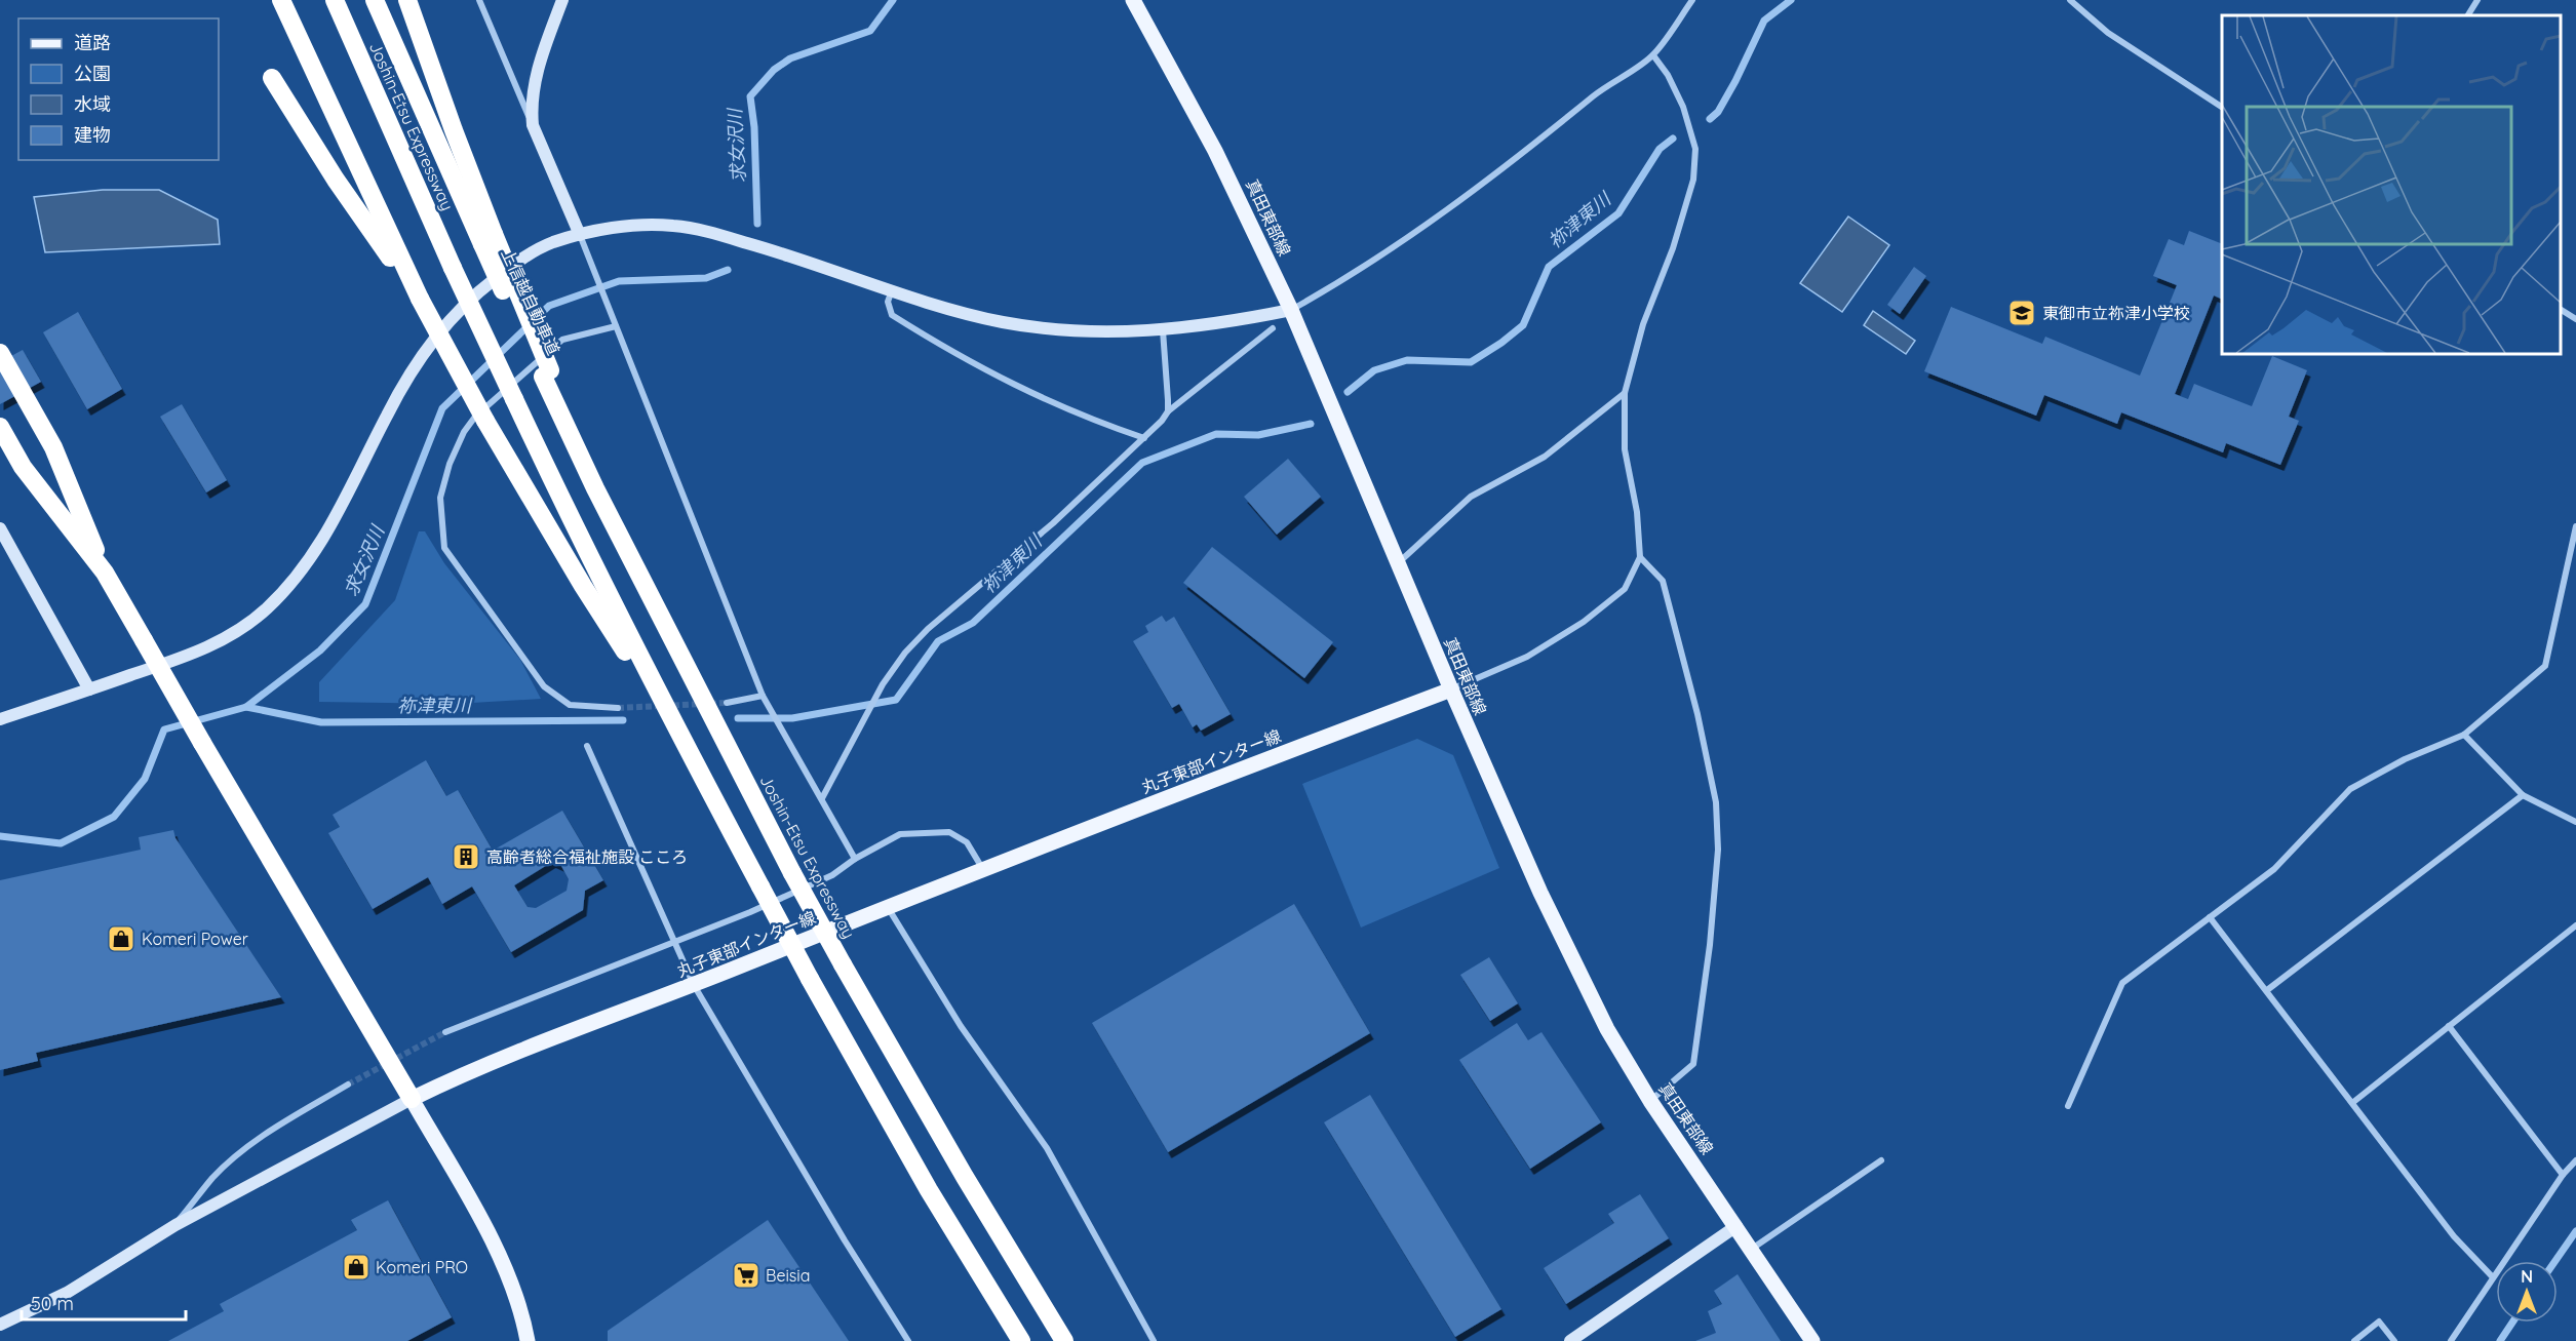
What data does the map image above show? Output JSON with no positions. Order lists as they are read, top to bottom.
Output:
{
  "streets": {
    "highway": ["Joshin-Etsu Expressway", "上信越自動車道"],
    "main road": ["真田東部線", "丸子東部インター線"]
  },
  "crossings": [
    ["Joshin-Etsu Expressway", "上信越自動車道"],
    ["真田東部線", "丸子東部インター線"]
  ],
  "water": ["求女沢川", "祢津東川"],
  "places": {
    "school or university": ["東御市立祢津小学校"],
    "building": ["高齢者総合福祉施設 こころ"],
    "shop": ["Komeri Power", "Komeri PRO"],
    "supermarket": ["Beisia"]
  },
  "legend": [
    "道路",
    "公園",
    "水域",
    "建物"
  ],
  "scale_bar": "50 m",
  "north": "top"
}
